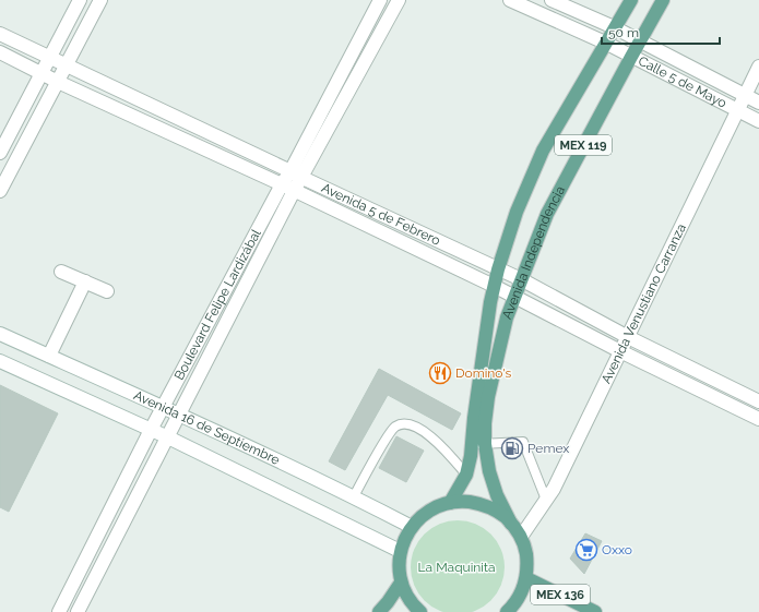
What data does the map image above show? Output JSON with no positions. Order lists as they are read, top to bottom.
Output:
{
  "streets": {
    "main road": ["MEX 119", "Avenida Independencia", "MEX 136"],
    "street": [
      "Calle 5 de Mayo",
      "Avenida 5 de Febrero",
      "Boulevard Felipe Lardizábal",
      "Avenida Venustiano Carranza",
      "Avenida 16 de Septiembre"
    ]
  },
  "crossings": [
    ["Calle 5 de Mayo", "Avenida Independencia"],
    ["Calle 5 de Mayo", "Avenida Venustiano Carranza"],
    ["Avenida 5 de Febrero", "Avenida Independencia"],
    ["Avenida 5 de Febrero", "Boulevard Felipe Lardizábal"],
    ["Avenida 5 de Febrero", "Avenida Venustiano Carranza"],
    ["Boulevard Felipe Lardizábal", "Avenida 16 de Septiembre"]
  ],
  "parks": ["La Maquinita"],
  "places": {
    "restaurant": ["Domino's"],
    "fuel station": ["Pemex"],
    "supermarket": ["Oxxo"]
  },
  "scale_bar": "50 m"
}
